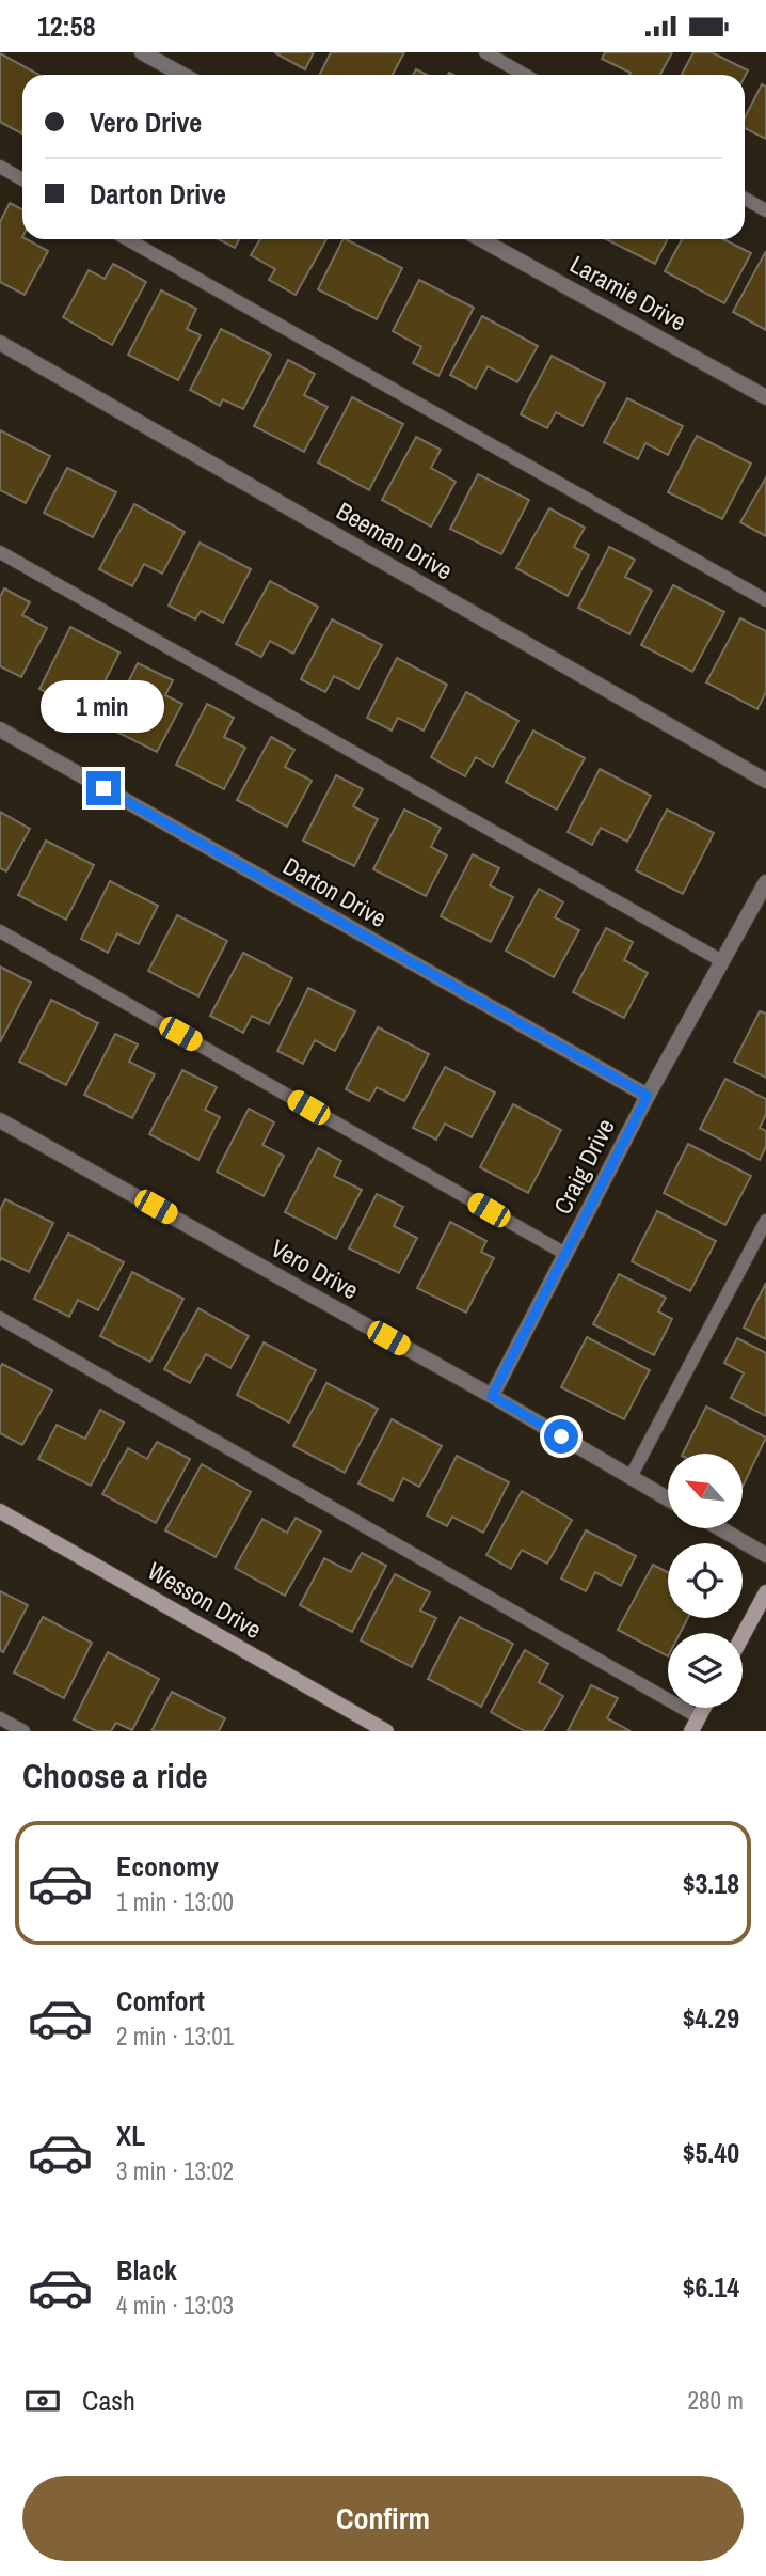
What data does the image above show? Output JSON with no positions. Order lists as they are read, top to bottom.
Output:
{
  "streets": {
    "street": [
      "Laramie Drive",
      "Beeman Drive",
      "Darton Drive",
      "Craig Drive",
      "Vero Drive",
      "Wesson Drive"
    ]
  },
  "crossings": [
    ["Darton Drive", "Craig Drive"],
    ["Craig Drive", "Vero Drive"]
  ],
  "north": "top left",
  "page": {
    "status": "12:58",
    "banner": ["Vero Drive", "Darton Drive"],
    "bubble": "1 min",
    "heading": "Choose a ride",
    "list": [
      {
        "name": "Economy",
        "note": "1 min · 13:00",
        "value": "$3.18"
      },
      {
        "name": "Comfort",
        "note": "2 min · 13:01",
        "value": "$4.29"
      },
      {
        "name": "XL",
        "note": "3 min · 13:02",
        "value": "$5.40"
      },
      {
        "name": "Black",
        "note": "4 min · 13:03",
        "value": "$6.14"
      }
    ],
    "pay": ["Cash", "280 m"],
    "buttons": "Confirm"
  }
}
